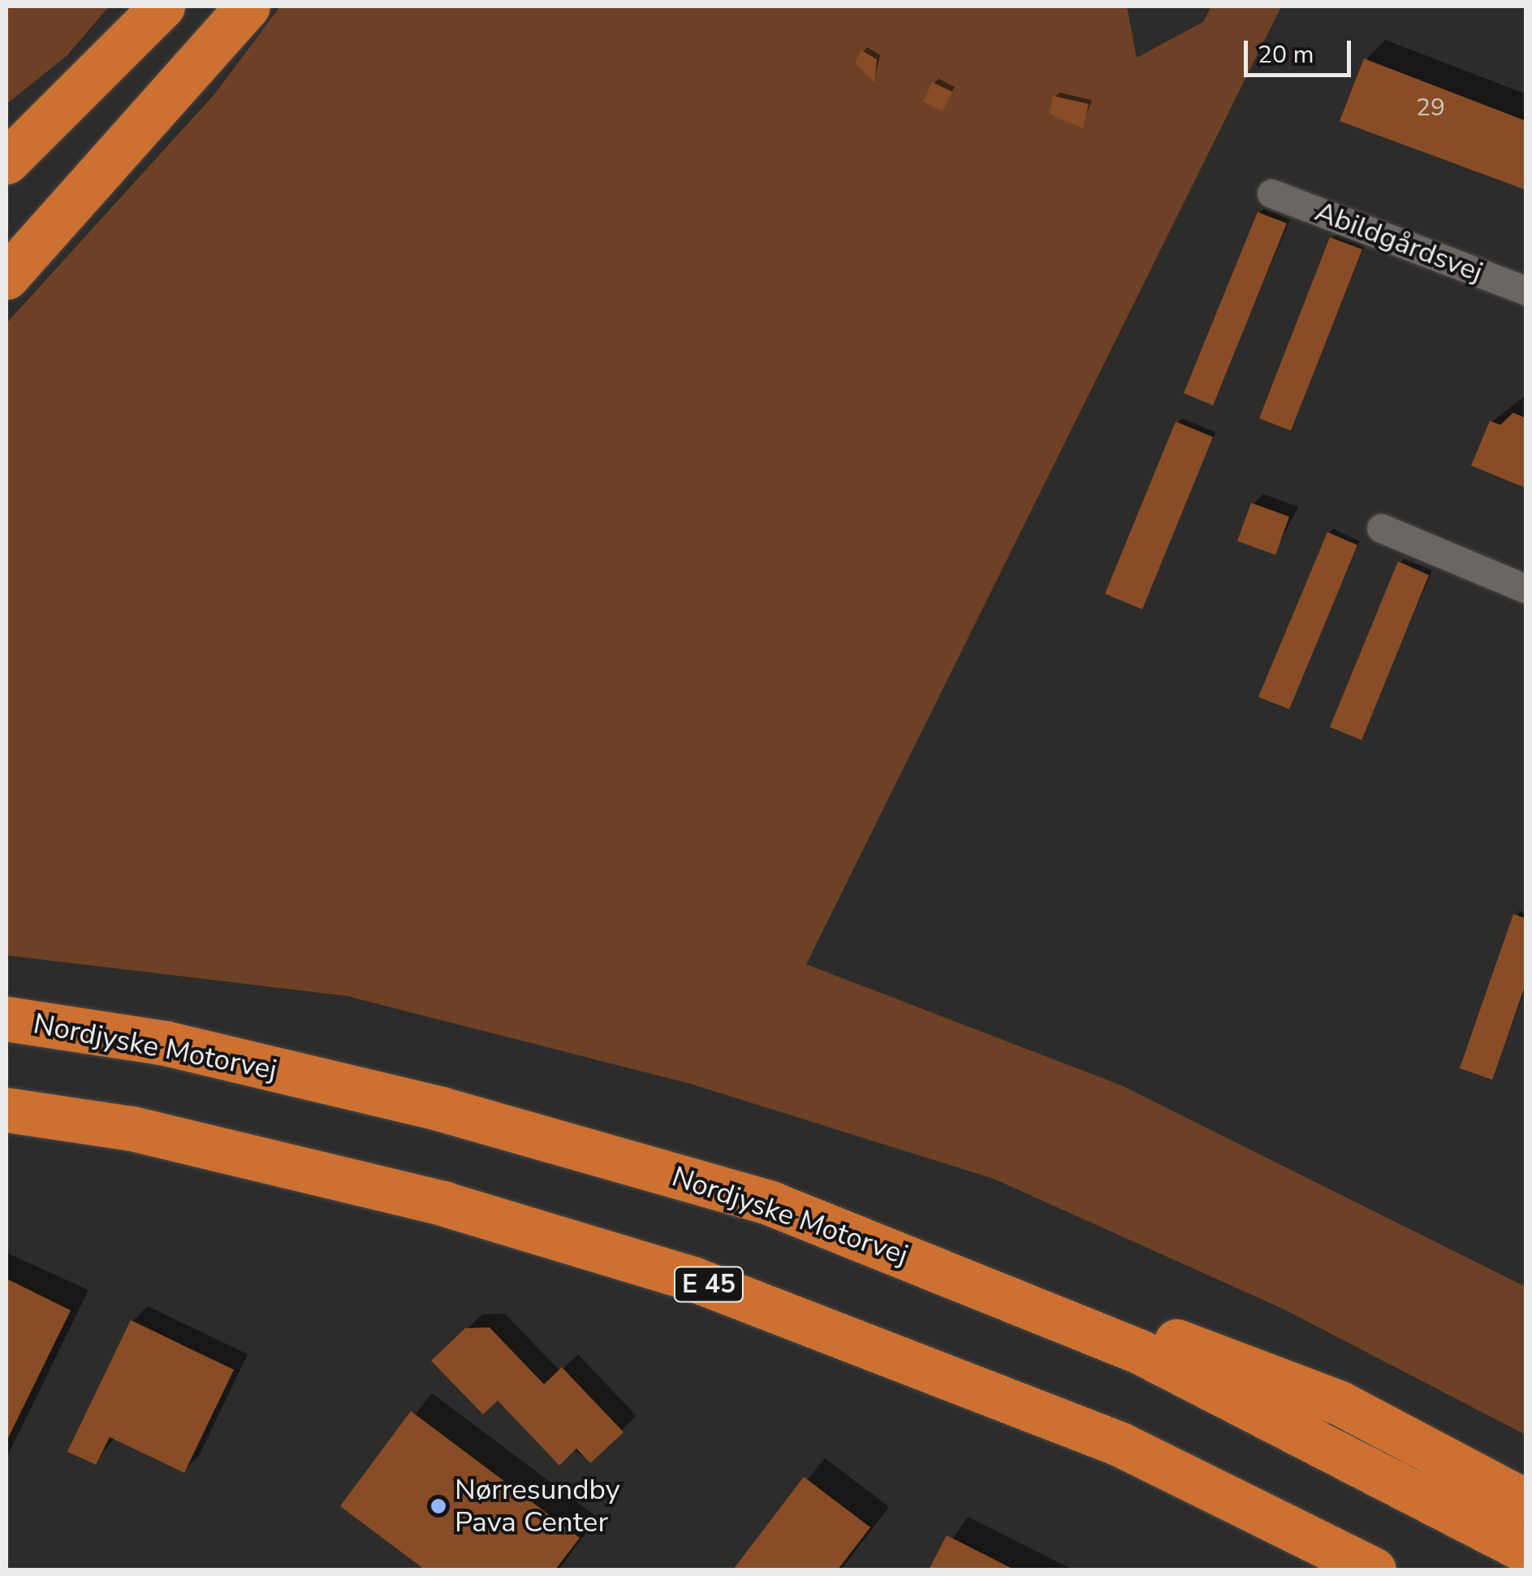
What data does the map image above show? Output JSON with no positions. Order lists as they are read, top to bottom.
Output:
{
  "streets": {
    "highway": ["Nordjyske Motorvej", "E 45"],
    "street": ["Abildgårdsvej"]
  },
  "places": ["Nørresundby Pava Center"],
  "house_numbers": ["29"],
  "scale_bar": "20 m"
}
